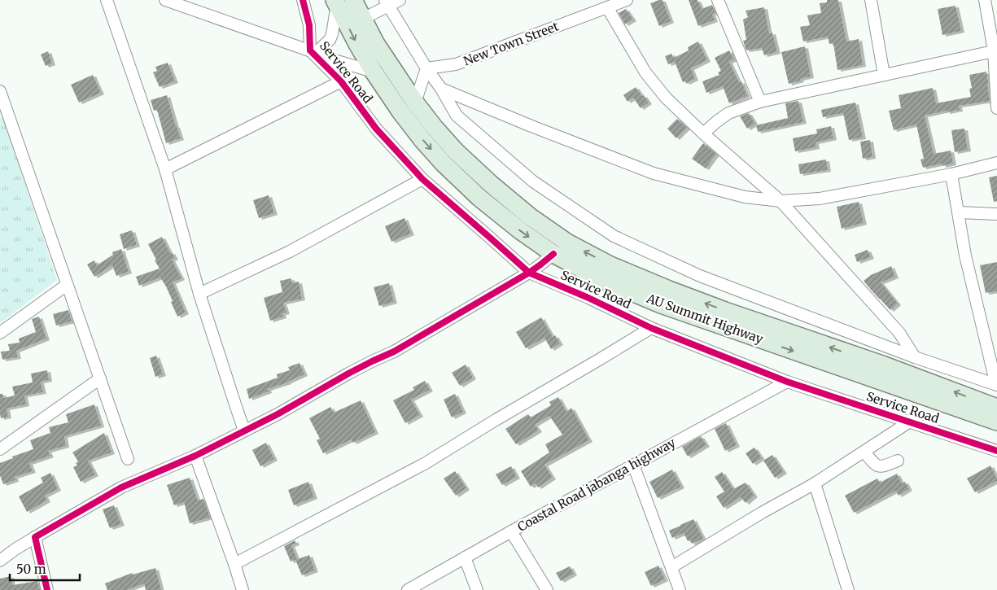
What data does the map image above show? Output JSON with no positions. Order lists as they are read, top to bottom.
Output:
{
  "streets": {
    "main road": ["AU Summit Highway"],
    "street": ["New Town Street", "Service Road", "Coastal Road jabanga highway"]
  },
  "crossings": [
    ["Service Road", "Coastal Road jabanga highway"]
  ],
  "scale_bar": "50 m"
}
